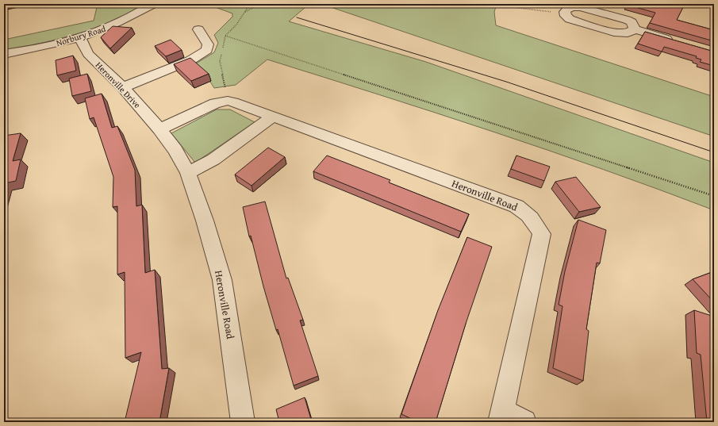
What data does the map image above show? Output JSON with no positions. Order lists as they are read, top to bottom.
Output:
{
  "streets": {
    "street": ["Norbury Road", "Heronville Drive", "Heronville Road"]
  },
  "crossings": [
    ["Norbury Road", "Heronville Drive"],
    ["Heronville Drive", "Heronville Road"]
  ]
}
